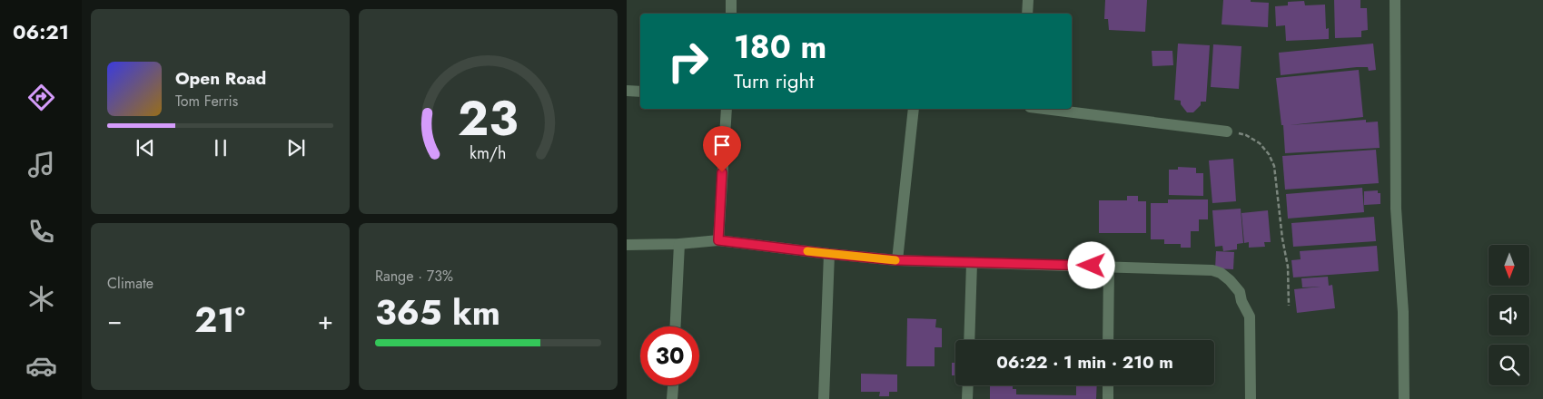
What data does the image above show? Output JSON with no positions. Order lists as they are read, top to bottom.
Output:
{
  "north": "bottom",
  "page": {
    "tabs": "06:21",
    "turn": ["180 m", "Turn right"],
    "song": ["Open Road", "Tom Ferris"],
    "tile": [
      "Climate",
      ["Range · 73%", "365 km"]
    ],
    "heat": ["−", "21°", "+"],
    "limit": "30",
    "trip": "06:22 · 1 min · 210 m",
    "gauge": ["23", "km/h"]
  }
}
